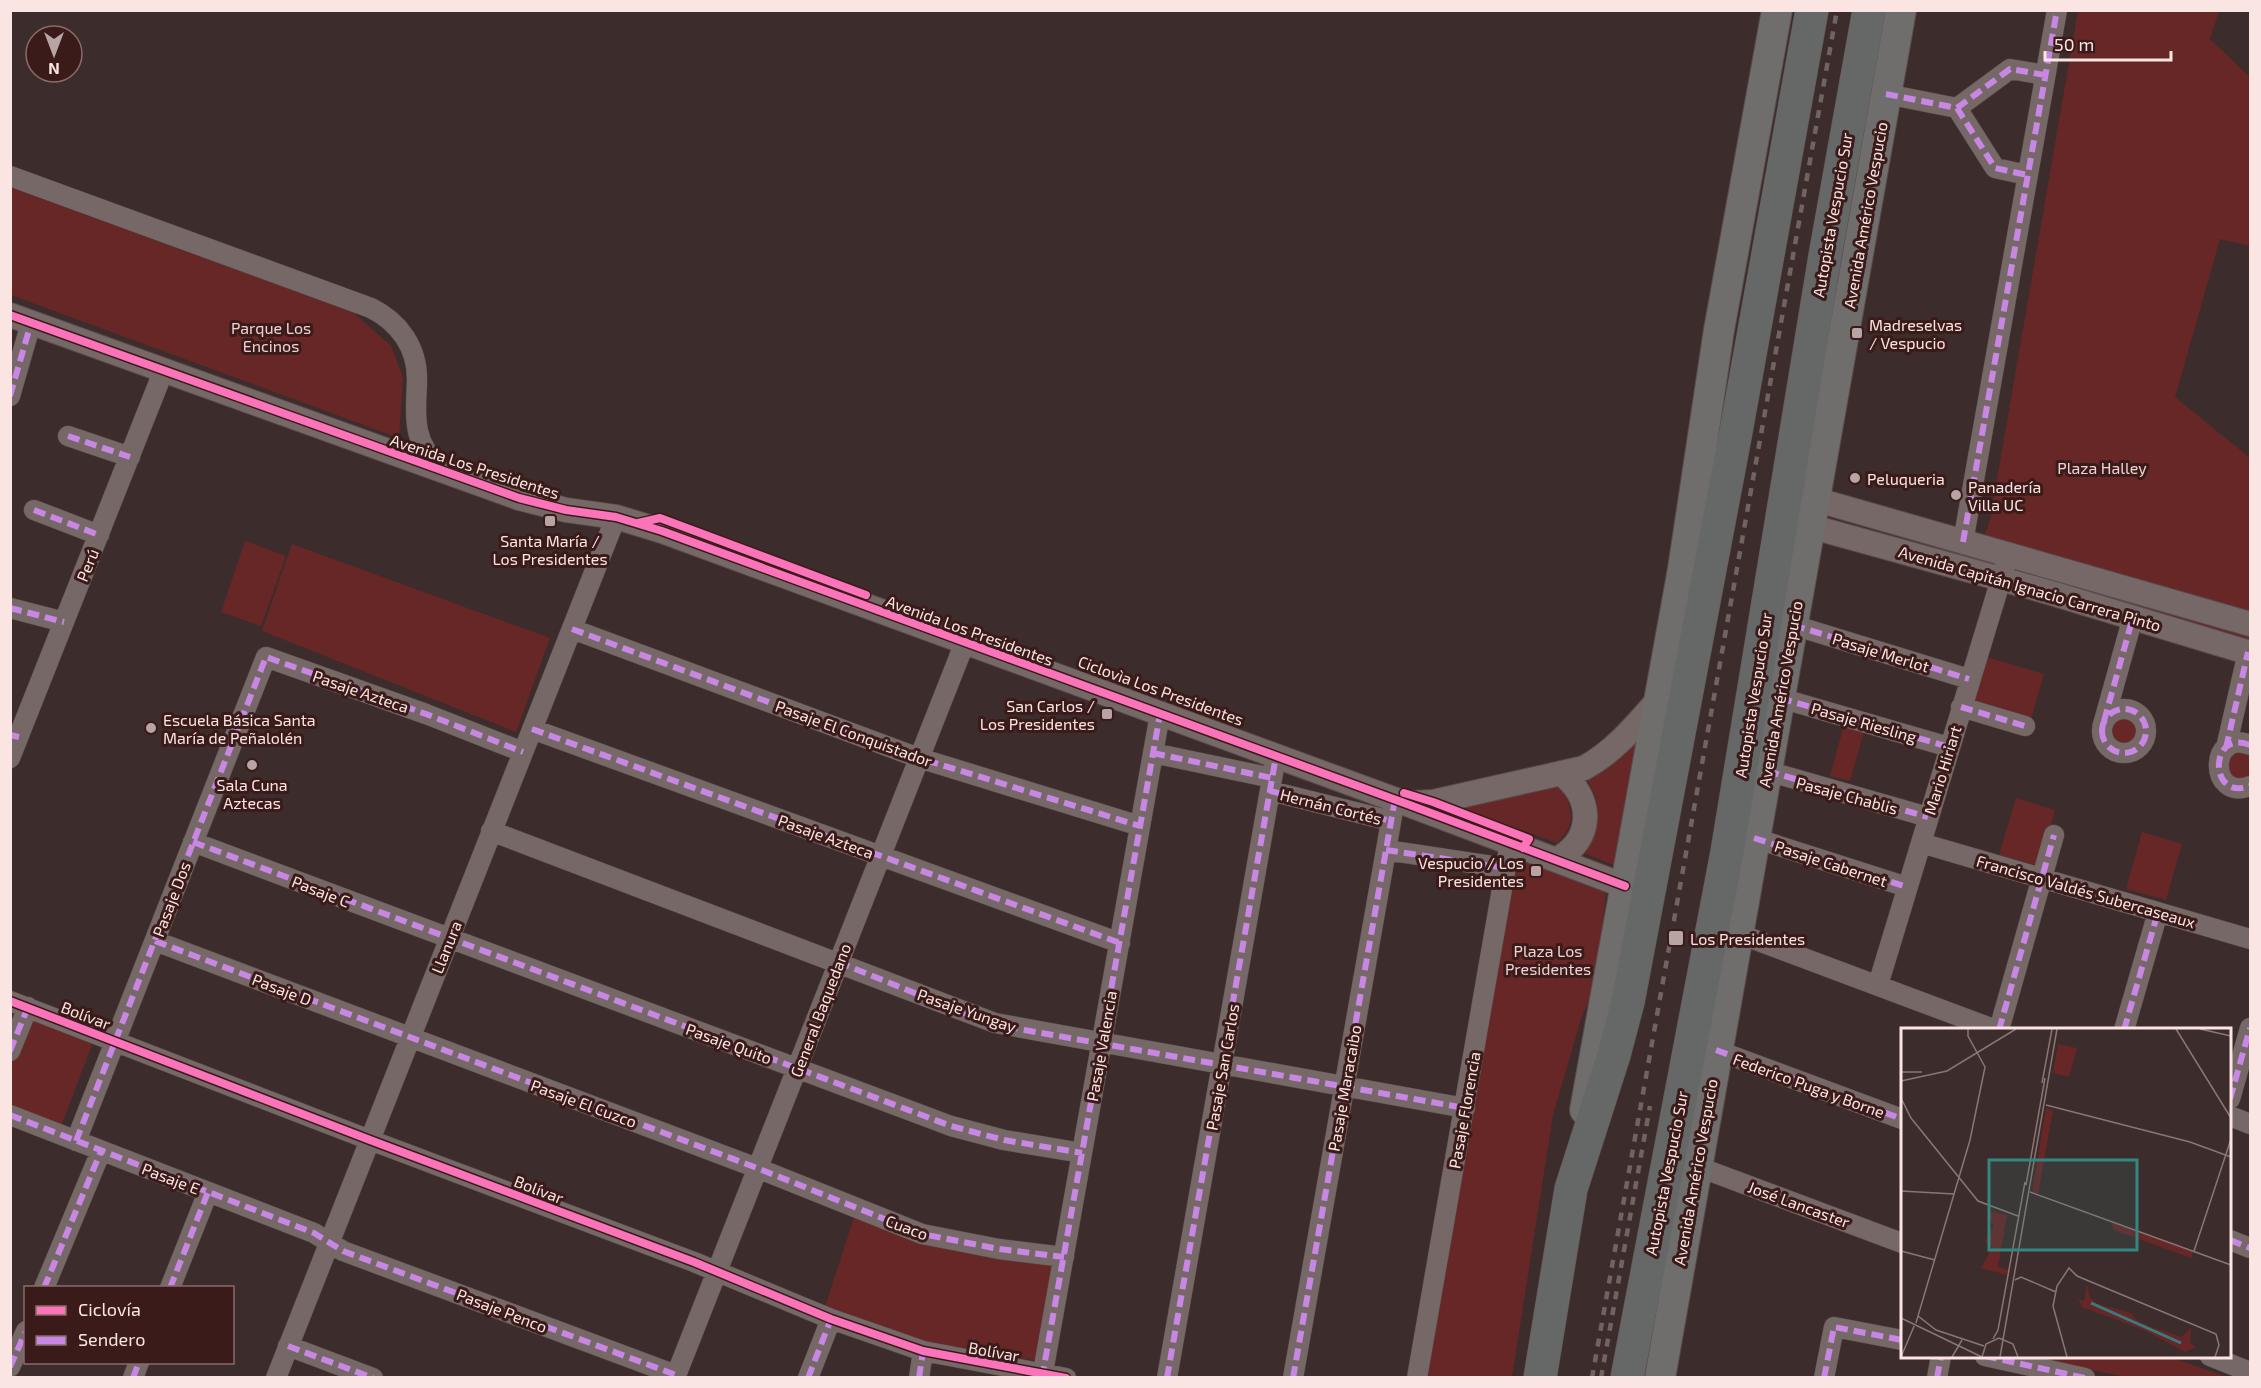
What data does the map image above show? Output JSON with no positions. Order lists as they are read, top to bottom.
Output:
{
  "streets": {
    "highway": ["Autopista Vespucio Sur"],
    "main road": ["Avenida Américo Vespucio"],
    "street": [
      "Avenida Los Presidentes",
      "Perú",
      "Avenida Capitán Ignacio Carrera Pinto",
      "Pasaje Merlot",
      "Pasaje Azteca",
      "Pasaje Riesling",
      "Pasaje El Conquistador",
      "Mario Hiriart",
      "Pasaje Chablis",
      "Hernán Cortés",
      "Pasaje Cabernet",
      "Pasaje C",
      "Francisco Valdés Subercaseaux",
      "Pasaje Dos",
      "Llanura",
      "Pasaje D",
      "General Baquedano",
      "Pasaje Yungay",
      "Bolívar",
      "Pasaje Quito",
      "Pasaje Valencia",
      "Pasaje San Carlos",
      "Federico Puga y Borne",
      "Pasaje Maracaibo",
      "Pasaje El Cuzco",
      "Pasaje Florencia",
      "Pasaje E",
      "José Lancaster",
      "Cuaco",
      "Pasaje Penco"
    ]
  },
  "crossings": [
    ["Avenida Américo Vespucio", "Avenida Capitán Ignacio Carrera Pinto"],
    ["Avenida Américo Vespucio", "Pasaje Merlot"],
    ["Avenida Américo Vespucio", "Pasaje Riesling"],
    ["Avenida Américo Vespucio", "Pasaje Chablis"],
    ["Avenida Américo Vespucio", "Pasaje Cabernet"],
    ["Avenida Américo Vespucio", "Federico Puga y Borne"],
    ["Avenida Américo Vespucio", "José Lancaster"],
    ["Avenida Los Presidentes", "Perú"],
    ["Avenida Los Presidentes", "Hernán Cortés"],
    ["Avenida Los Presidentes", "Llanura"],
    ["Avenida Los Presidentes", "General Baquedano"],
    ["Avenida Los Presidentes", "Pasaje Valencia"],
    ["Avenida Los Presidentes", "Pasaje San Carlos"],
    ["Avenida Los Presidentes", "Pasaje Maracaibo"],
    ["Avenida Los Presidentes", "Pasaje Florencia"],
    ["Avenida Capitán Ignacio Carrera Pinto", "Mario Hiriart"],
    ["Pasaje Merlot", "Mario Hiriart"],
    ["Pasaje Azteca", "Pasaje Dos"],
    ["Pasaje Azteca", "Llanura"],
    ["Pasaje Azteca", "General Baquedano"],
    ["Pasaje Azteca", "Pasaje Valencia"],
    ["Pasaje Riesling", "Mario Hiriart"],
    ["Pasaje El Conquistador", "Llanura"],
    ["Pasaje El Conquistador", "General Baquedano"],
    ["Pasaje El Conquistador", "Pasaje Valencia"],
    ["Mario Hiriart", "Pasaje Chablis"],
    ["Mario Hiriart", "Pasaje Cabernet"],
    ["Mario Hiriart", "Francisco Valdés Subercaseaux"],
    ["Hernán Cortés", "Pasaje Valencia"],
    ["Hernán Cortés", "Pasaje San Carlos"],
    ["Hernán Cortés", "Pasaje Maracaibo"],
    ["Hernán Cortés", "Pasaje Florencia"],
    ["Pasaje C", "Pasaje Dos"],
    ["Pasaje C", "Llanura"],
    ["Pasaje C", "Pasaje Quito"],
    ["Pasaje Dos", "Pasaje D"],
    ["Pasaje Dos", "Bolívar"],
    ["Pasaje Dos", "Pasaje E"],
    ["Llanura", "Pasaje D"],
    ["Llanura", "Pasaje Yungay"],
    ["Llanura", "Bolívar"],
    ["Llanura", "Pasaje Quito"],
    ["Llanura", "Pasaje El Cuzco"],
    ["Llanura", "Pasaje E"],
    ["Llanura", "Pasaje Penco"],
    ["Pasaje D", "Pasaje El Cuzco"],
    ["General Baquedano", "Pasaje Yungay"],
    ["General Baquedano", "Bolívar"],
    ["General Baquedano", "Pasaje Quito"],
    ["General Baquedano", "Pasaje El Cuzco"],
    ["General Baquedano", "Cuaco"],
    ["General Baquedano", "Pasaje Penco"],
    ["Pasaje Yungay", "Pasaje Valencia"],
    ["Pasaje Yungay", "Pasaje San Carlos"],
    ["Pasaje Yungay", "Pasaje Maracaibo"],
    ["Pasaje Yungay", "Pasaje Florencia"],
    ["Bolívar", "Pasaje Valencia"],
    ["Pasaje Quito", "Pasaje Valencia"],
    ["Pasaje Valencia", "Cuaco"],
    ["Pasaje El Cuzco", "Cuaco"],
    ["Pasaje E", "Pasaje Penco"]
  ],
  "parks": ["Parque Los Encinos", "Plaza Halley", "Plaza Los Presidentes"],
  "places": {
    "transit": [
      "Madreselvas / Vespucio",
      "Santa María / Los Presidentes",
      "San Carlos / Los Presidentes",
      "Vespucio / Los Presidentes",
      "Los Presidentes"
    ],
    "other": [
      "Peluqueria",
      "Panadería Villa UC",
      "Escuela Básica Santa María de Peñalolén",
      "Sala Cuna Aztecas"
    ]
  },
  "legend": ["Ciclovía", "Sendero"],
  "scale_bar": "50 m",
  "north": "bottom"
}
